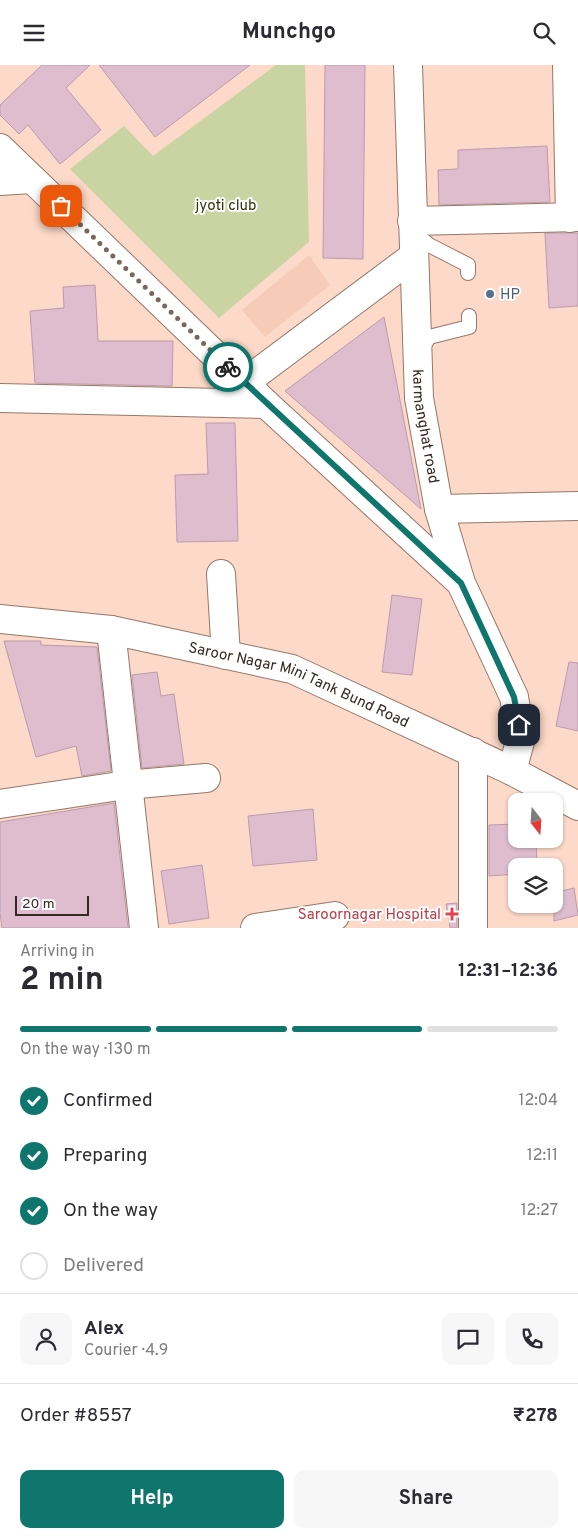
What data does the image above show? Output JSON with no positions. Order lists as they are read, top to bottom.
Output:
{
  "streets": {
    "street": ["karmanghat road", "Saroor Nagar Mini Tank Bund Road"]
  },
  "crossings": [
    ["karmanghat road", "Saroor Nagar Mini Tank Bund Road"]
  ],
  "parks": ["jyoti club"],
  "places": {
    "other": ["HP"],
    "health": ["Saroornagar Hospital"]
  },
  "scale_bar": "20 m",
  "north": "bottom",
  "page": {
    "header": "Munchgo",
    "scale": "20 m",
    "heading": ["2 min", "Arriving in", "12:31–12:36"],
    "panel": [
      "Alex",
      "Courier · 4.9",
      "Order #8557",
      "₹278"
    ],
    "bar": "On the way · 130 m",
    "list": [
      ["Confirmed", "12:04"],
      ["Preparing", "12:11"],
      ["On the way", "12:27"],
      "Delivered"
    ],
    "buttons": ["Help", "Share"]
  }
}
